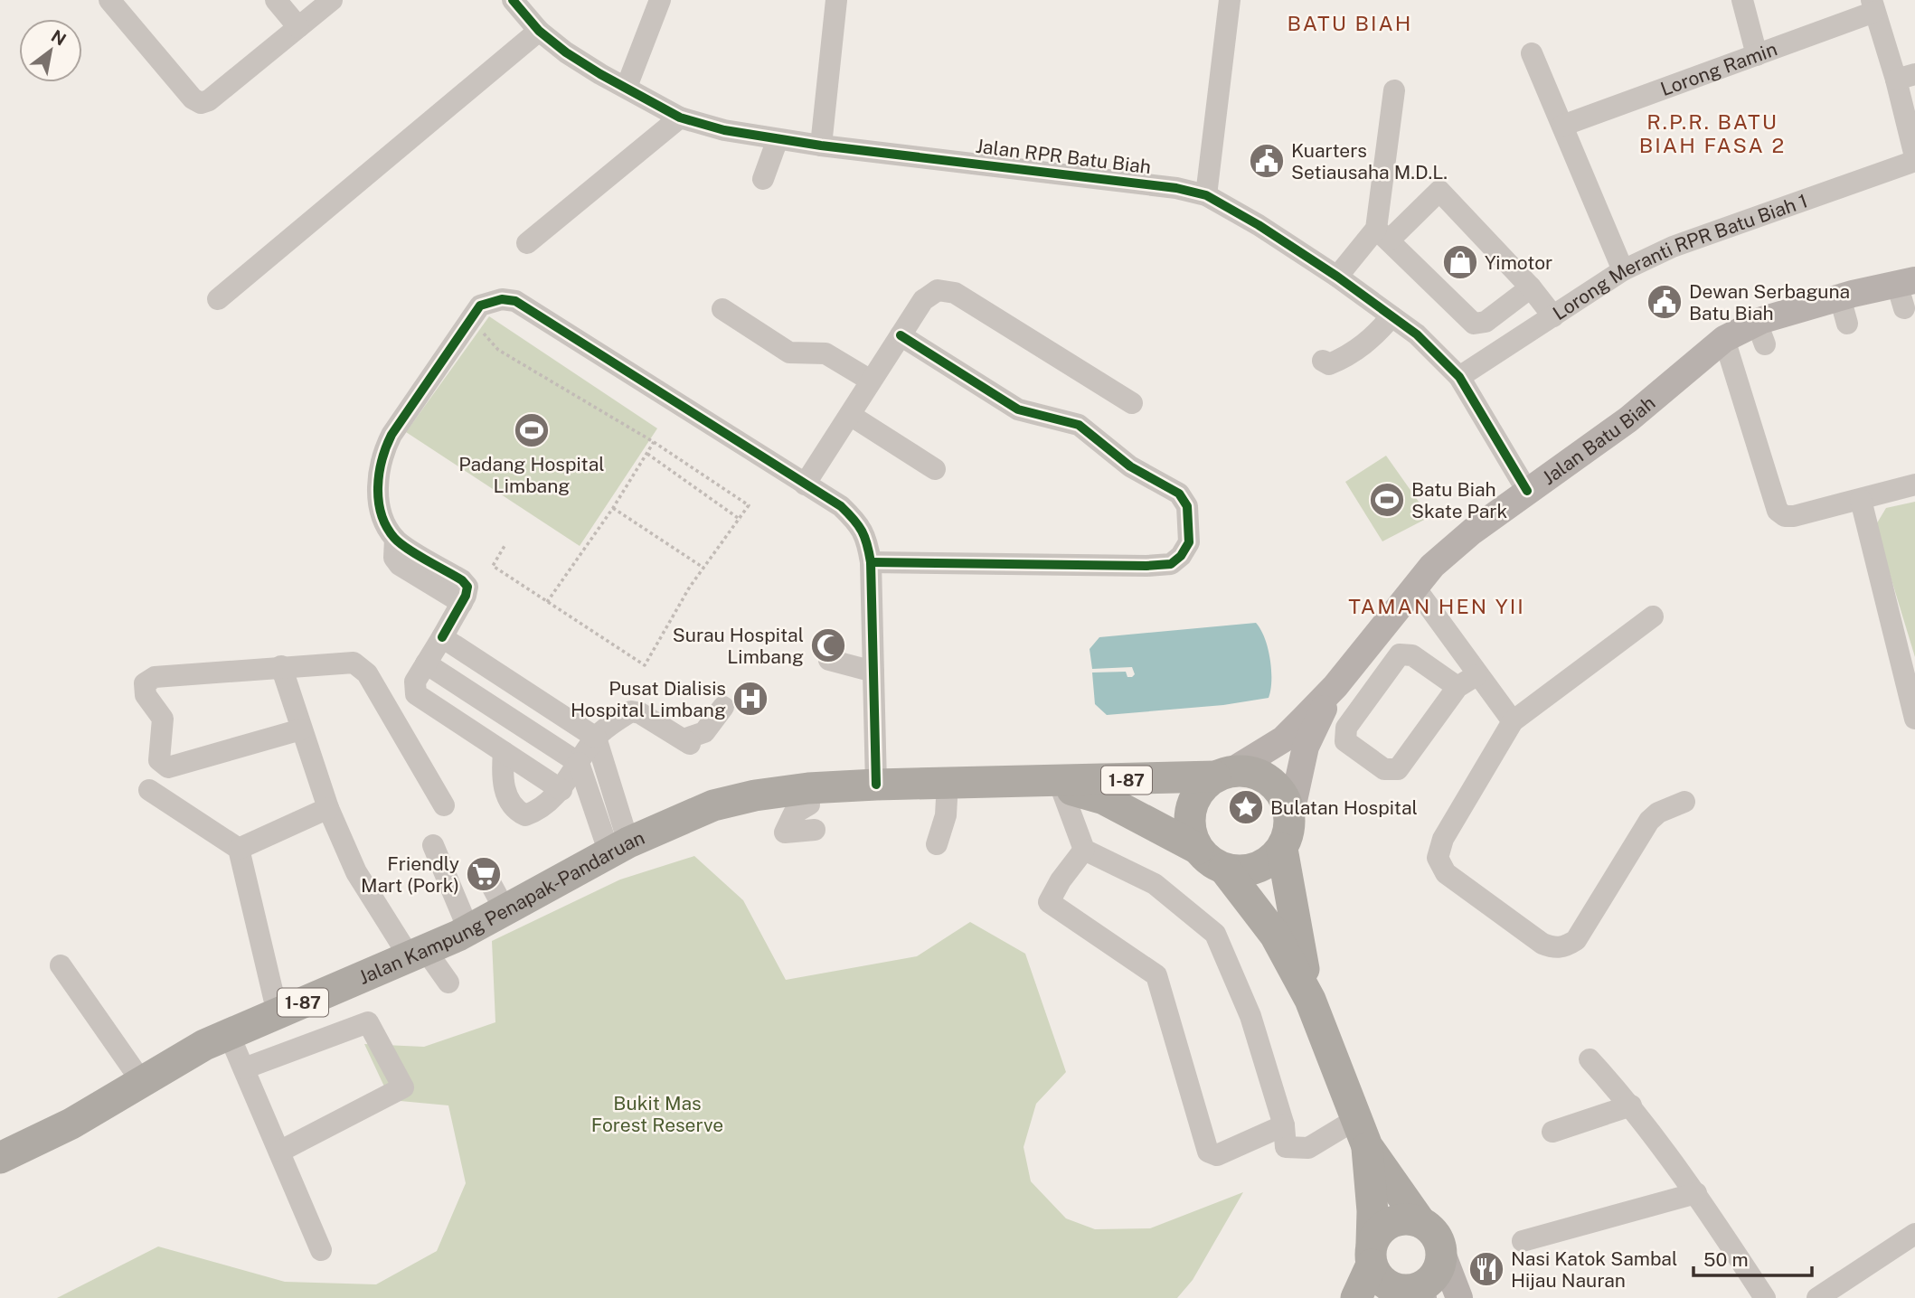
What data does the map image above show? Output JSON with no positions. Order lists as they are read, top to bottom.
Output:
{
  "streets": {
    "highway": ["1-87", "Jalan Kampung Penapak-Pandaruan"],
    "main road": ["Jalan Batu Biah"],
    "street": ["Lorong Ramin", "Jalan RPR Batu Biah", "Lorong Meranti RPR Batu Biah 1"]
  },
  "crossings": [
    ["Jalan RPR Batu Biah", "Lorong Meranti RPR Batu Biah 1"],
    ["Jalan RPR Batu Biah", "Jalan Batu Biah"]
  ],
  "districts": ["BATU BIAH", "R.P.R. BATU BIAH FASA 2", "TAMAN HEN YII"],
  "parks": ["Bukit Mas Forest Reserve"],
  "places": {
    "public building": ["Kuarters Setiausaha M.D.L.", "Dewan Serbaguna Batu Biah"],
    "shop": ["Yimotor"],
    "sports": ["Padang Hospital Limbang", "Batu Biah Skate Park"],
    "mosque": ["Surau Hospital Limbang"],
    "hospital": ["Pusat Dialisis Hospital Limbang"],
    "place": ["Bulatan Hospital"],
    "supermarket": ["Friendly Mart (Pork)"],
    "restaurant": ["Nasi Katok Sambal Hijau Nauran"]
  },
  "scale_bar": "50 m",
  "north": "top right"
}
